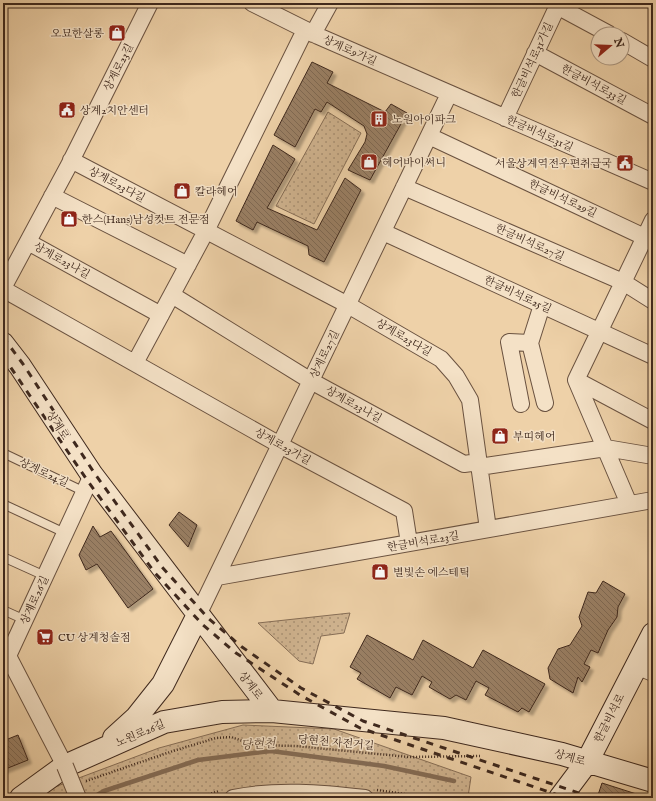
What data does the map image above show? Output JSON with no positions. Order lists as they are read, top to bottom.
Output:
{
  "streets": {
    "main road": ["상계로", "한글비석로", "노원로26길"],
    "street": [
      "상계로9가길",
      "한글비석로31가길",
      "상계로23길",
      "한글비석로33길",
      "한글비석로31길",
      "상계로23다길",
      "한글비석로29길",
      "한글비석로27길",
      "상계로23나길",
      "한글비석로25길",
      "상계로27길",
      "상계로23가길",
      "한글비석로23길",
      "상계로26길"
    ],
    "lane": ["상계로24길"],
    "path": ["당현천 자전거길"]
  },
  "crossings": [
    ["상계로9가길", "한글비석로31길"],
    ["상계로9가길", "상계로27길"],
    ["한글비석로31가길", "한글비석로33길"],
    ["한글비석로31가길", "한글비석로31길"],
    ["상계로23길", "상계로23다길"],
    ["상계로23길", "상계로23나길"],
    ["상계로23길", "상계로23가길"],
    ["한글비석로31길", "상계로27길"],
    ["상계로23다길", "상계로23나길"],
    ["상계로23다길", "상계로27길"],
    ["상계로23다길", "한글비석로23길"],
    ["한글비석로29길", "상계로27길"],
    ["한글비석로27길", "상계로27길"],
    ["상계로23나길", "상계로27길"],
    ["한글비석로25길", "상계로27길"],
    ["상계로27길", "상계로"],
    ["상계로27길", "상계로23가길"],
    ["상계로27길", "한글비석로23길"],
    ["상계로", "상계로24길"],
    ["상계로", "상계로26길"],
    ["상계로", "한글비석로"],
    ["상계로", "노원로26길"],
    ["상계로23가길", "한글비석로23길"],
    ["상계로24길", "상계로26길"],
    ["상계로26길", "노원로26길"],
    ["상계로26길", "당현천 자전거길"]
  ],
  "water": ["당현천"],
  "places": {
    "shop": [
      "오묘한살롱",
      "헤어바이써니",
      "칼라헤어",
      "한스(Hans)남성컷트 전문점",
      "부띠헤어",
      "별빛손 에스테틱"
    ],
    "public building": ["상계2치안센터", "서울상계역전우편취급국"],
    "building": ["노원아이파크"],
    "supermarket": ["CU 상계청솔점"]
  },
  "north": "right"
}
